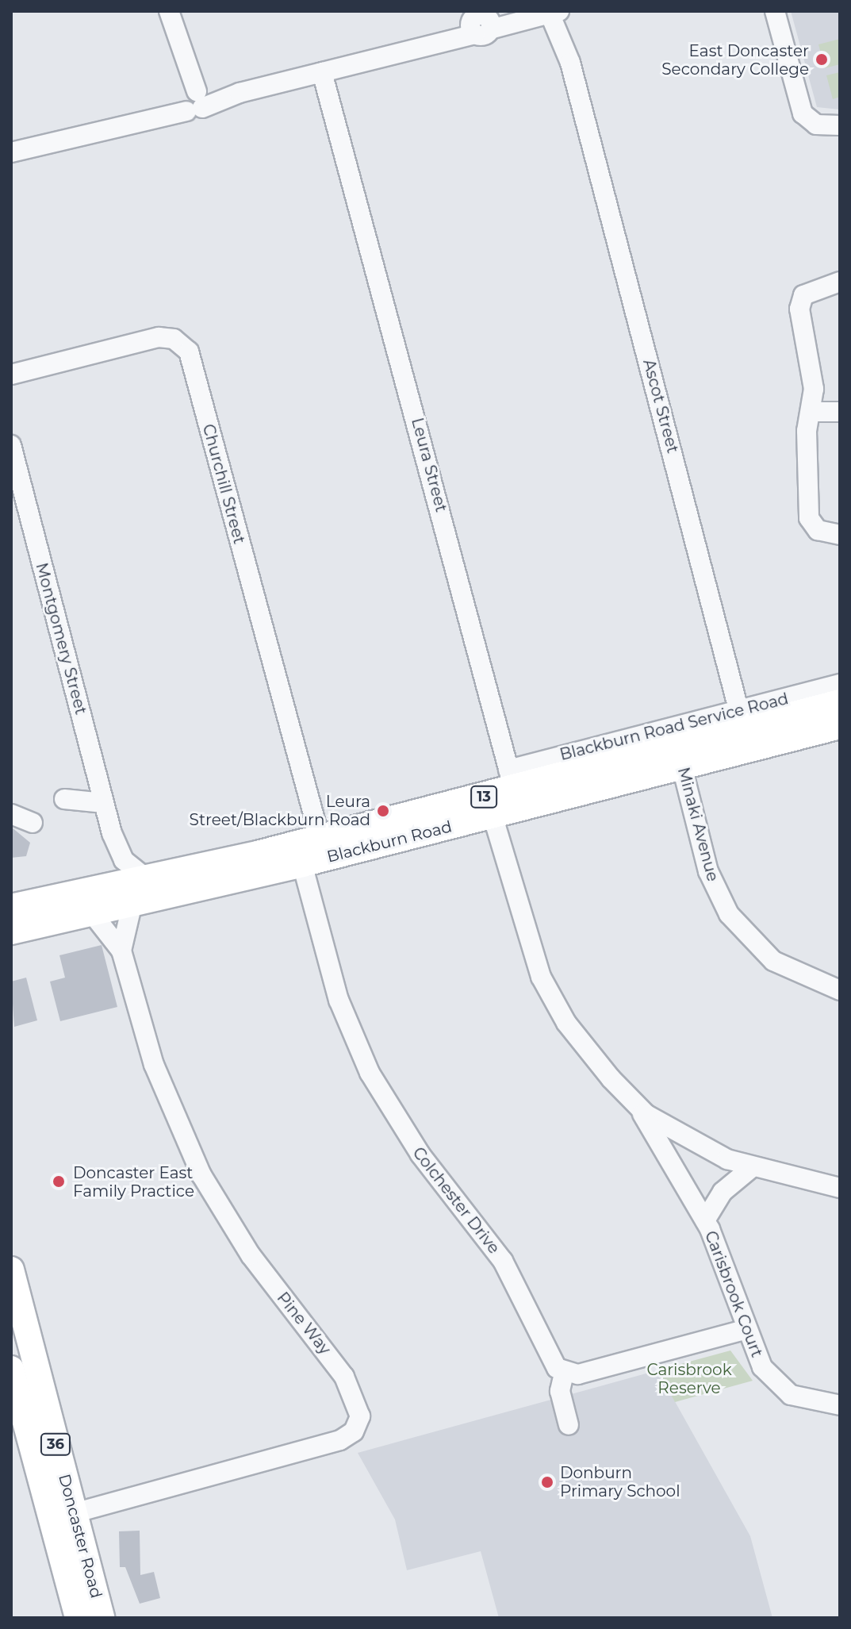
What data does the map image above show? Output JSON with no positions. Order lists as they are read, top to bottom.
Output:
{
  "streets": {
    "main road": [
      "13",
      "Blackburn Road",
      "36",
      "Doncaster Road"
    ],
    "street": [
      "Ascot Street",
      "Leura Street",
      "Churchill Street",
      "Montgomery Street",
      "Blackburn Road Service Road",
      "Minaki Avenue",
      "Colchester Drive",
      "Carisbrook Court",
      "Pine Way"
    ]
  },
  "crossings": [
    ["Ascot Street", "Blackburn Road Service Road"],
    ["Ascot Street", "Blackburn Road"],
    ["Leura Street", "Blackburn Road Service Road"],
    ["Leura Street", "Blackburn Road"],
    ["Churchill Street", "Blackburn Road"],
    ["Churchill Street", "Colchester Drive"],
    ["Montgomery Street", "Blackburn Road"],
    ["Montgomery Street", "Pine Way"],
    ["Blackburn Road Service Road", "Blackburn Road"],
    ["Minaki Avenue", "Blackburn Road"],
    ["Blackburn Road", "Colchester Drive"],
    ["Blackburn Road", "Pine Way"],
    ["Pine Way", "Doncaster Road"]
  ],
  "parks": ["Carisbrook Reserve"],
  "places": [
    "East Doncaster Secondary College",
    "Leura Street/Blackburn Road",
    "Doncaster East Family Practice",
    "Donburn Primary School"
  ]
}
